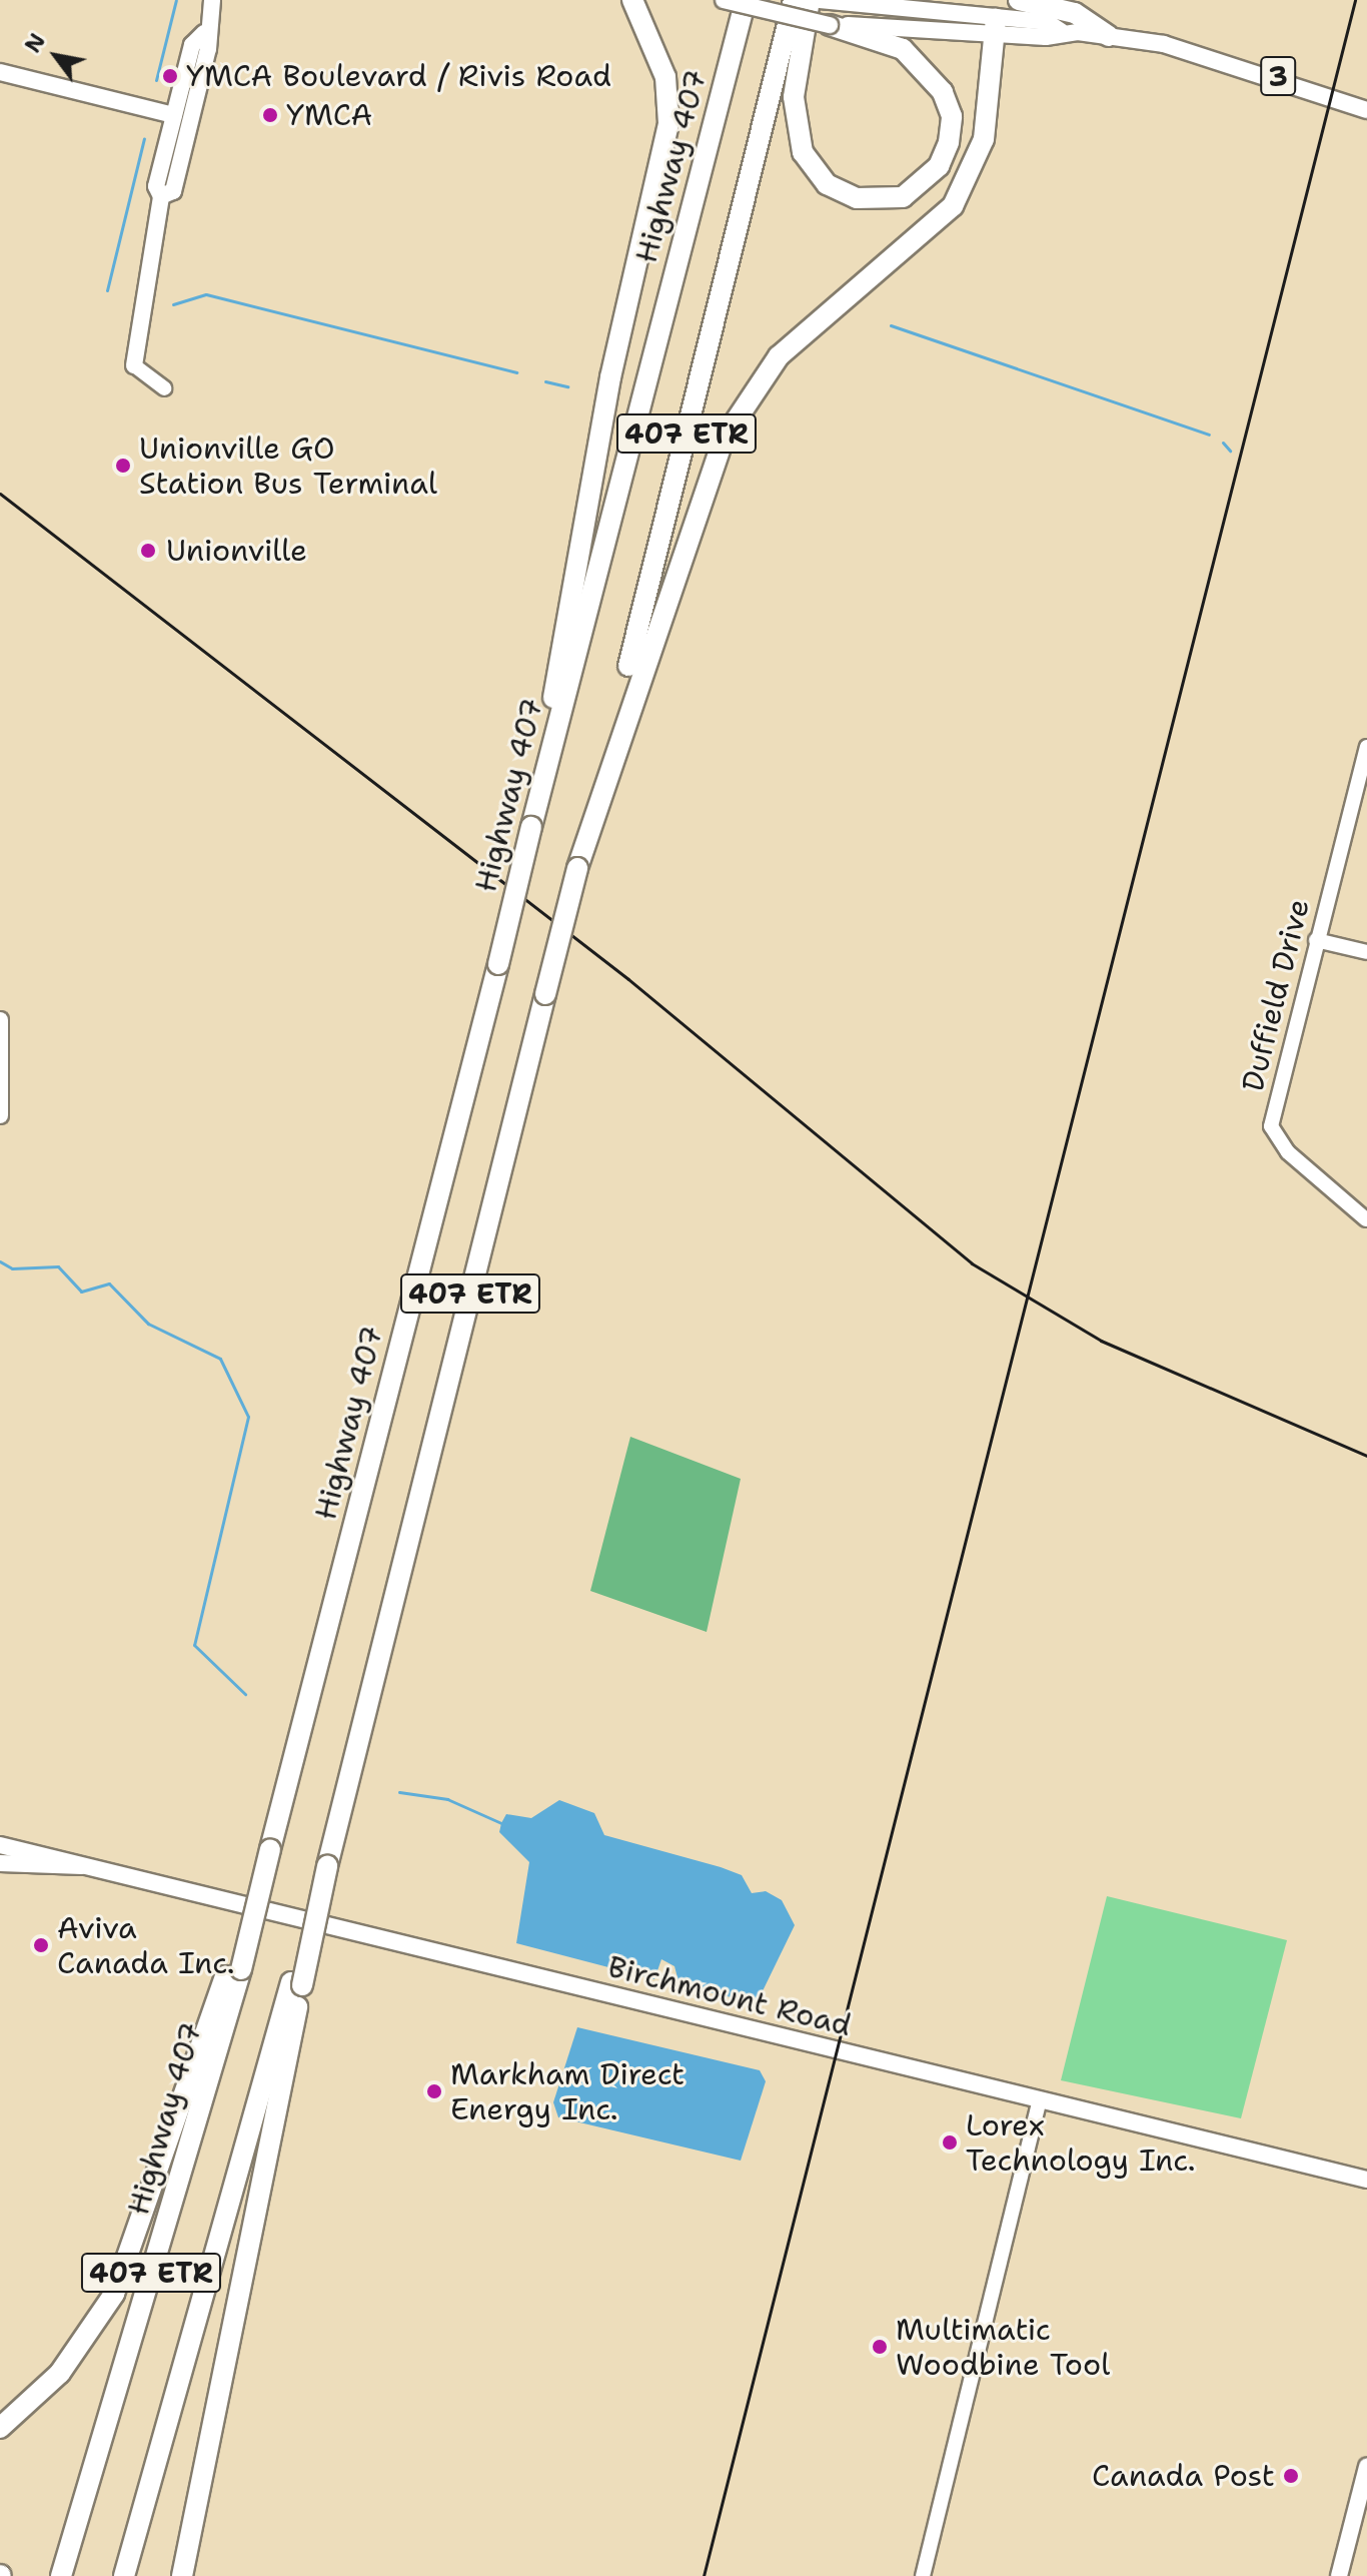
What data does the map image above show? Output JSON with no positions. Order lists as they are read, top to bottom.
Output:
{
  "streets": {
    "highway": ["Highway 407", "407 ETR"],
    "main road": ["3", "Birchmount Road"],
    "street": ["Duffield Drive"]
  },
  "places": [
    "YMCA Boulevard / Rivis Road",
    "YMCA",
    "Unionville GO Station Bus Terminal",
    "Unionville",
    "Aviva Canada Inc.",
    "Markham Direct Energy Inc.",
    "Lorex Technology Inc.",
    "Multimatic Woodbine Tool",
    "Canada Post"
  ],
  "north": "top left"
}
